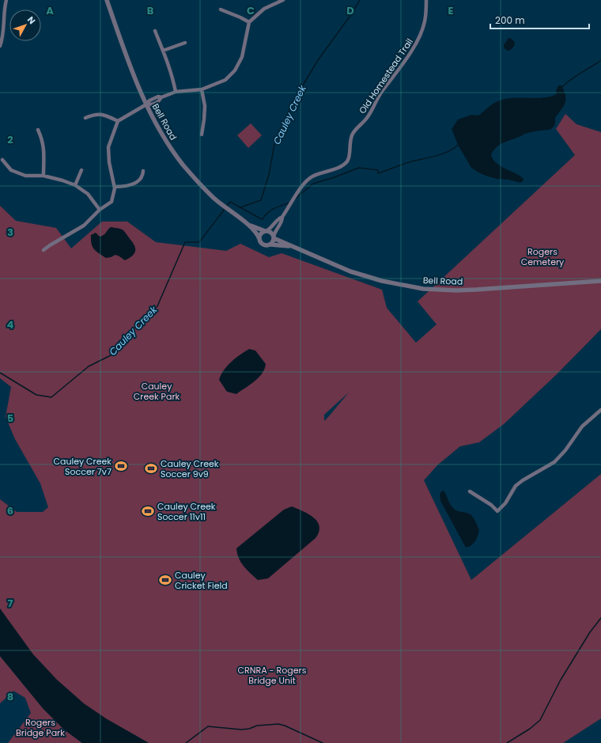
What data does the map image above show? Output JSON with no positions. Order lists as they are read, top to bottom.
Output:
{
  "streets": {
    "street": ["Old Homestead Trail", "Bell Road"]
  },
  "water": ["Cauley Creek"],
  "parks": [
    "Rogers Cemetery",
    "Cauley Creek Park",
    "CRNRA - Rogers Bridge Unit",
    "Rogers Bridge Park"
  ],
  "places": {
    "sports": [
      "Cauley Creek Soccer 7v7",
      "Cauley Creek Soccer 9v9",
      "Cauley Creek Soccer 11v11",
      "Cauley Cricket Field"
    ]
  },
  "scale_bar": "200 m",
  "north": "top right",
  "grid": {
    "columns": [
      "A",
      "B",
      "C",
      "D",
      "E"
    ],
    "rows": [
      "2",
      "3",
      "4",
      "5",
      "6",
      "7",
      "8"
    ]
  }
}
